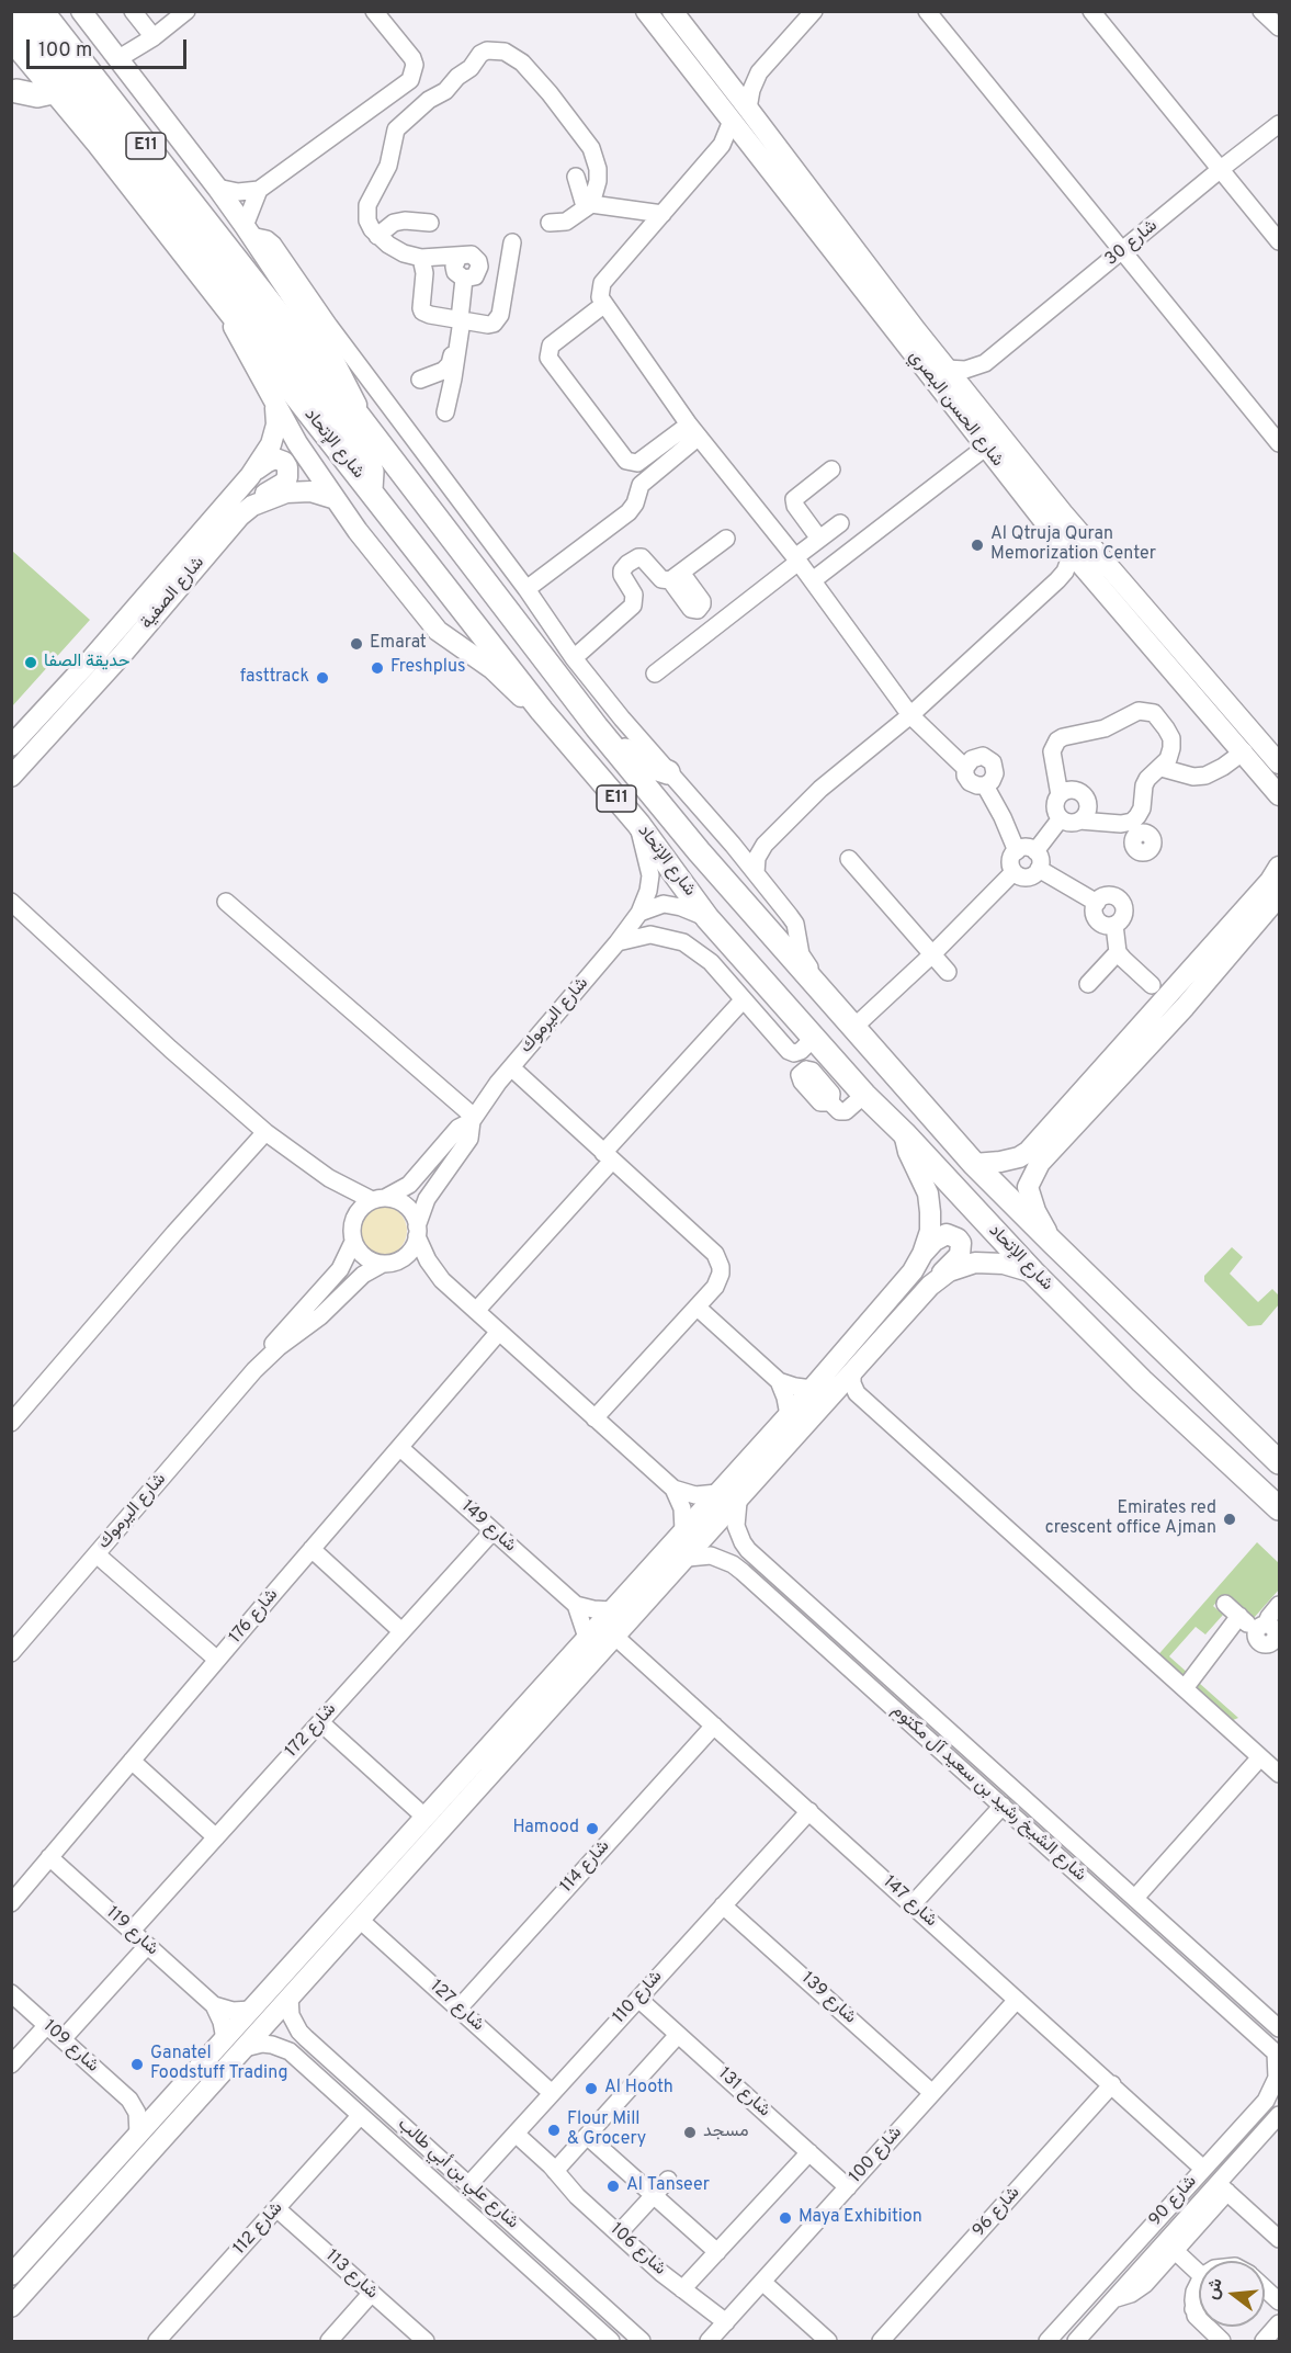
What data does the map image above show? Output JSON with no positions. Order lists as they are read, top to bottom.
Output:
{
  "streets": {
    "highway": ["E11", "شارع الإتحاد"],
    "main road": ["شارع الحسن البصري", "شارع الصفية"],
    "street": [
      "شارع 30",
      "شارع اليرموك",
      "شارع 149",
      "شارع 176",
      "شارع 172",
      "شارع الشيخ رشيد بن سعيد آل مكتوم",
      "شارع 114",
      "شارع 147",
      "شارع 119",
      "شارع 110",
      "شارع 139",
      "شارع 127",
      "شارع 109",
      "شارع 131",
      "شارع 100",
      "شارع علي بن أبي طالب",
      "شارع 90",
      "شارع 96",
      "شارع 112",
      "شارع 106",
      "شارع 113"
    ]
  },
  "crossings": [
    ["شارع 30", "شارع الحسن البصري"],
    ["شارع الإتحاد", "شارع اليرموك"],
    ["شارع 149", "شارع 176"],
    ["شارع 149", "شارع 172"],
    ["شارع 176", "شارع 119"],
    ["شارع 172", "شارع 119"],
    ["شارع الشيخ رشيد بن سعيد آل مكتوم", "شارع 90"],
    ["شارع 114", "شارع 147"],
    ["شارع 114", "شارع 127"],
    ["شارع 147", "شارع 110"],
    ["شارع 147", "شارع 100"],
    ["شارع 147", "شارع 90"],
    ["شارع 147", "شارع 96"],
    ["شارع 110", "شارع 139"],
    ["شارع 110", "شارع 127"],
    ["شارع 110", "شارع 131"],
    ["شارع 110", "شارع علي بن أبي طالب"],
    ["شارع 110", "شارع 106"],
    ["شارع 139", "شارع 100"],
    ["شارع 131", "شارع 100"],
    ["شارع 100", "شارع 106"],
    ["شارع علي بن أبي طالب", "شارع 112"],
    ["شارع 112", "شارع 113"]
  ],
  "places": [
    "Al Qtruja Quran Memorization Center",
    "Emarat",
    "حديقة الصفا",
    "Freshplus",
    "fasttrack",
    "Emirates red crescent office Ajman",
    "Hamood",
    "Ganatel Foodstuff Trading",
    "Al Hooth",
    "Flour Mill & Grocery",
    "مسجد",
    "Al Tanseer",
    "Maya Exhibition"
  ],
  "scale_bar": "100 m",
  "north": "left"
}
